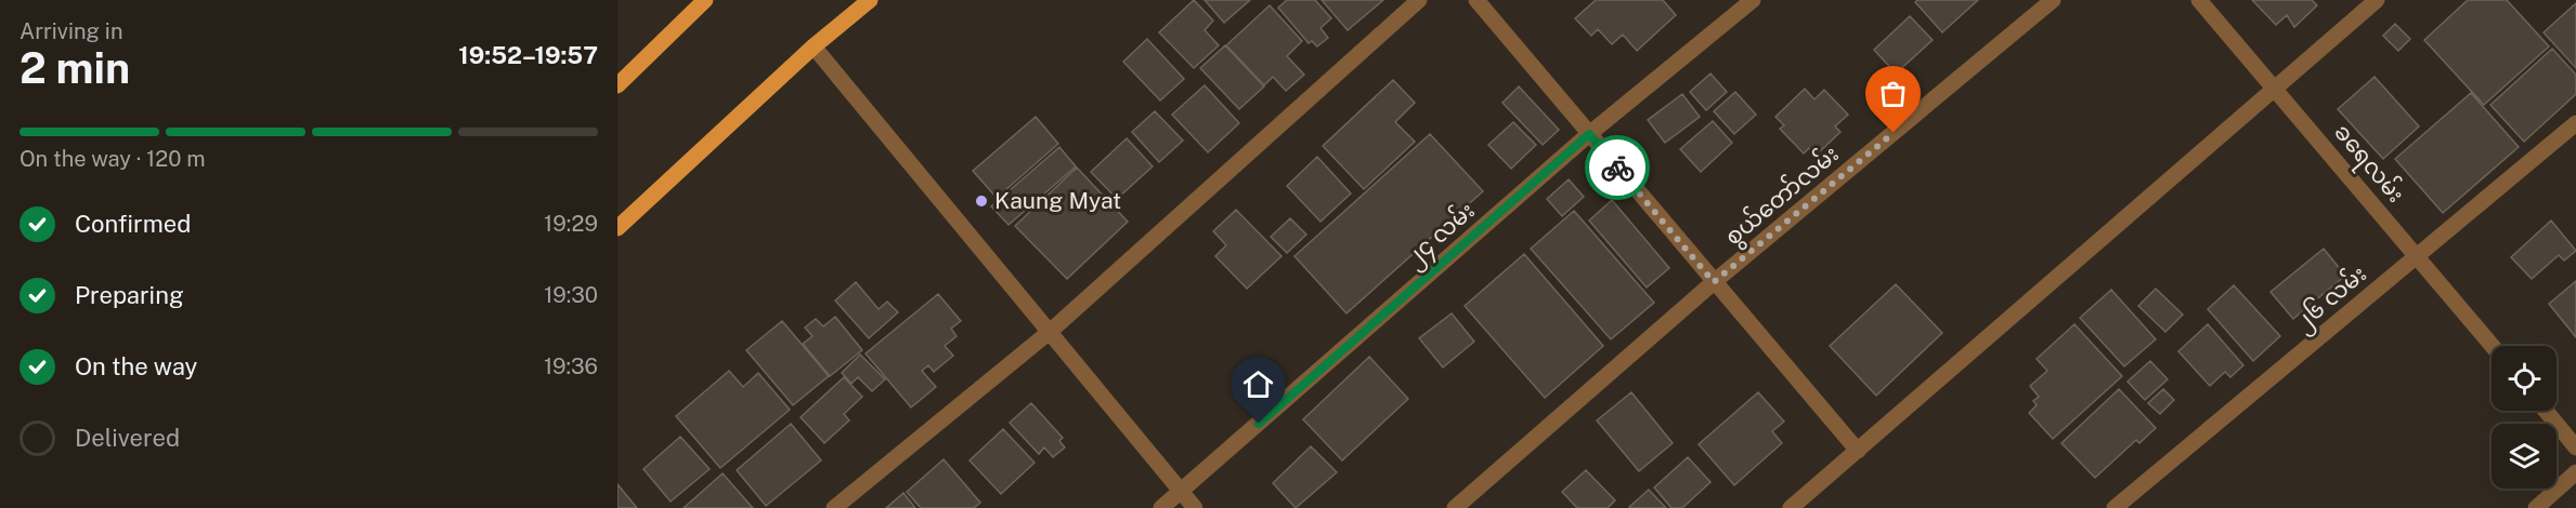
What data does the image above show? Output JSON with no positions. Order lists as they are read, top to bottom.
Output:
{
  "streets": {
    "street": [
      "ခရေလမ်း",
      "စွယ်တော်လမ်း",
      "၂၄ လမ်း",
      "၂၆ လမ်း"
    ]
  },
  "crossings": [
    ["ခရေလမ်း", "၂၆ လမ်း"]
  ],
  "places": ["Kaung Myat"],
  "page": {
    "heading": ["2 min", "Arriving in", "19:52–19:57"],
    "bar": "On the way · 120 m",
    "list": [
      ["Confirmed", "19:29"],
      ["Preparing", "19:30"],
      ["On the way", "19:36"],
      "Delivered"
    ]
  }
}
